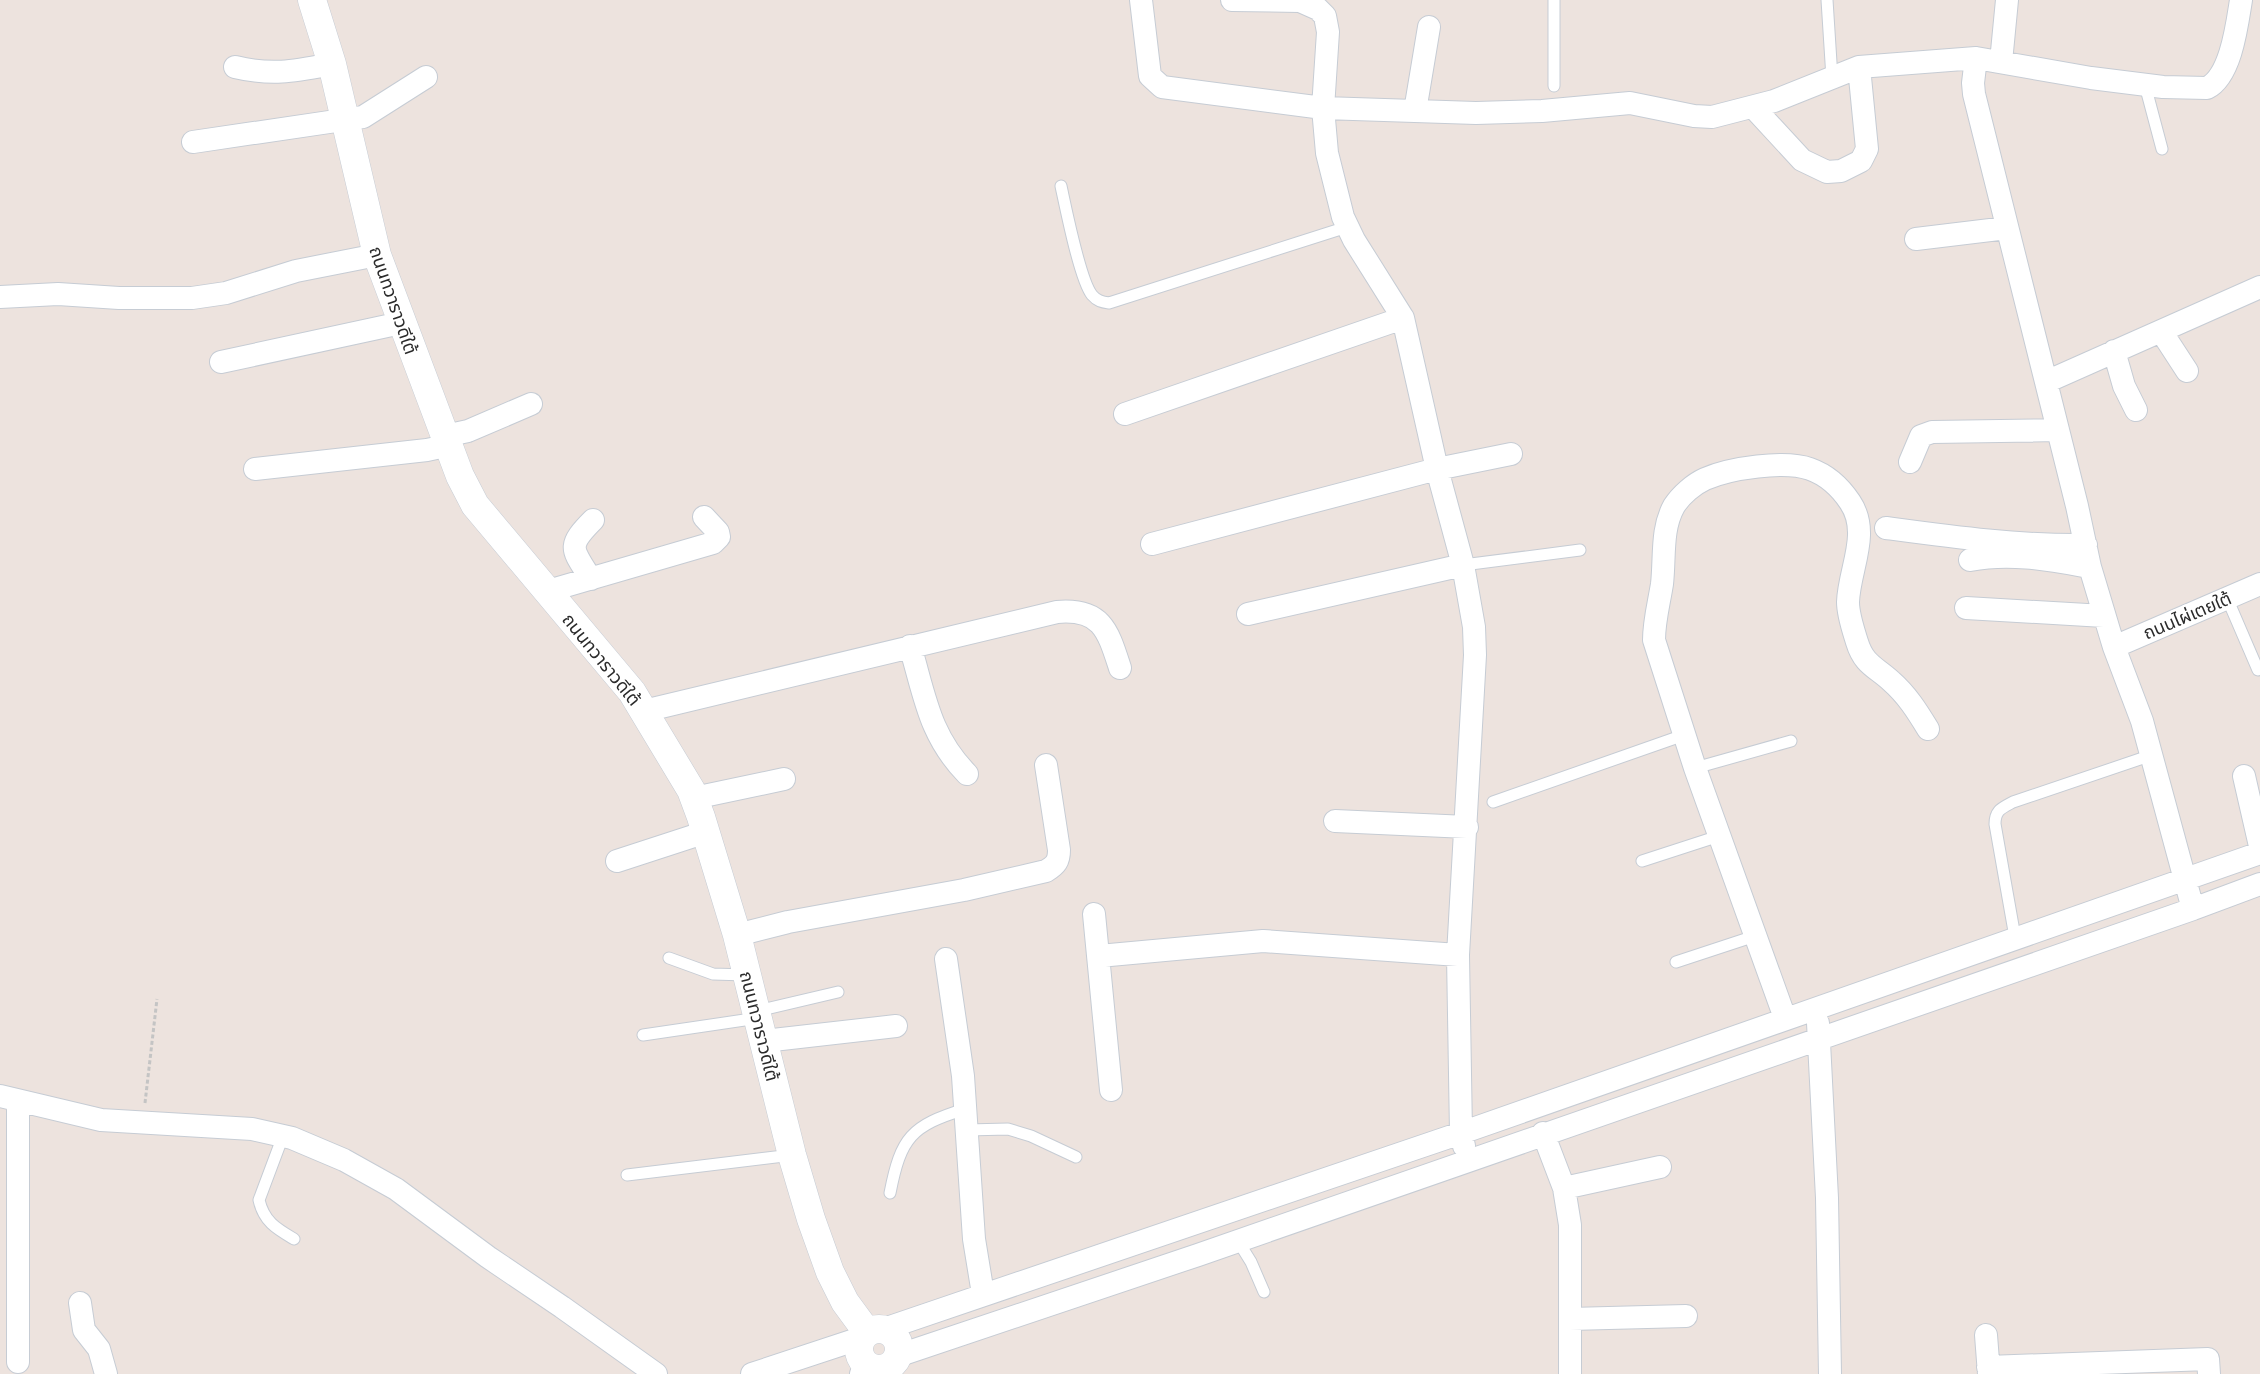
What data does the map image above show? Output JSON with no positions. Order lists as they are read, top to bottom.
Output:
{
  "streets": {
    "street": ["ถนนทวาราวดีใต้", "ถนนไผ่เตยใต้"]
  }
}
